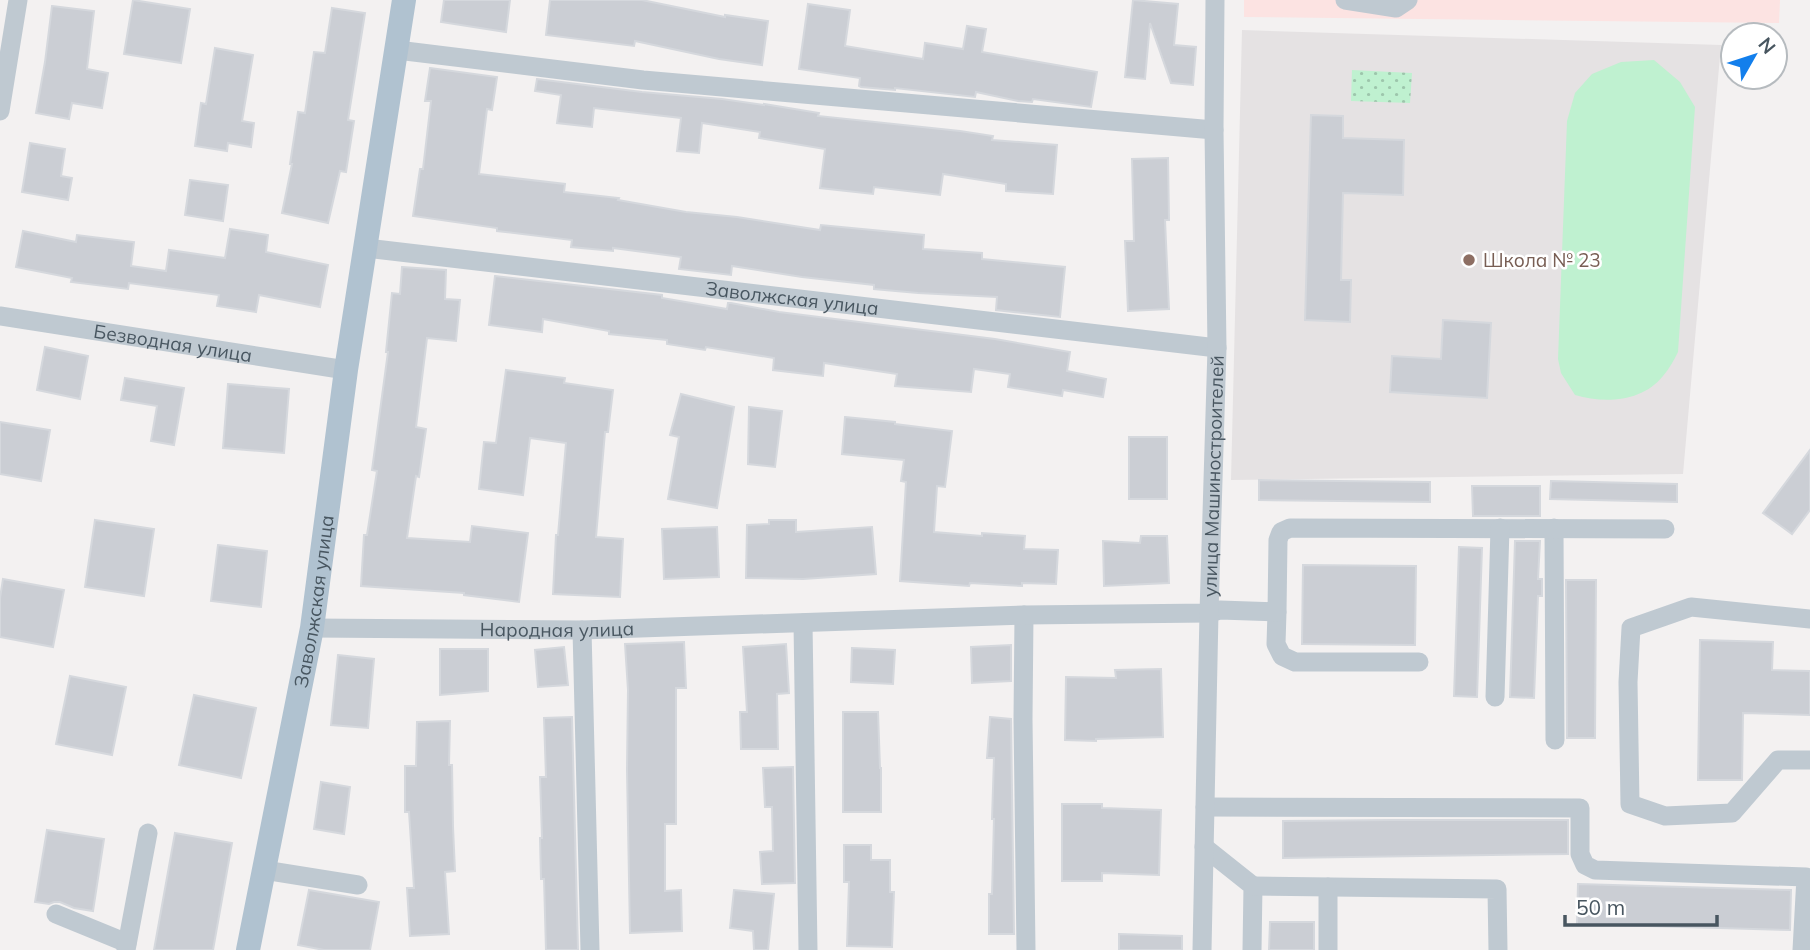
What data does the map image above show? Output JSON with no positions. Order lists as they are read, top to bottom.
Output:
{
  "streets": {
    "main road": ["Заволжская улица"],
    "street": ["Безводная улица", "улица Машиностроителей", "Народная улица"]
  },
  "crossings": [
    ["Заволжская улица", "Безводная улица"],
    ["Заволжская улица", "улица Машиностроителей"],
    ["Заволжская улица", "Народная улица"],
    ["улица Машиностроителей", "Народная улица"]
  ],
  "places": ["Школа № 23"],
  "scale_bar": "50 m",
  "north": "top right"
}
